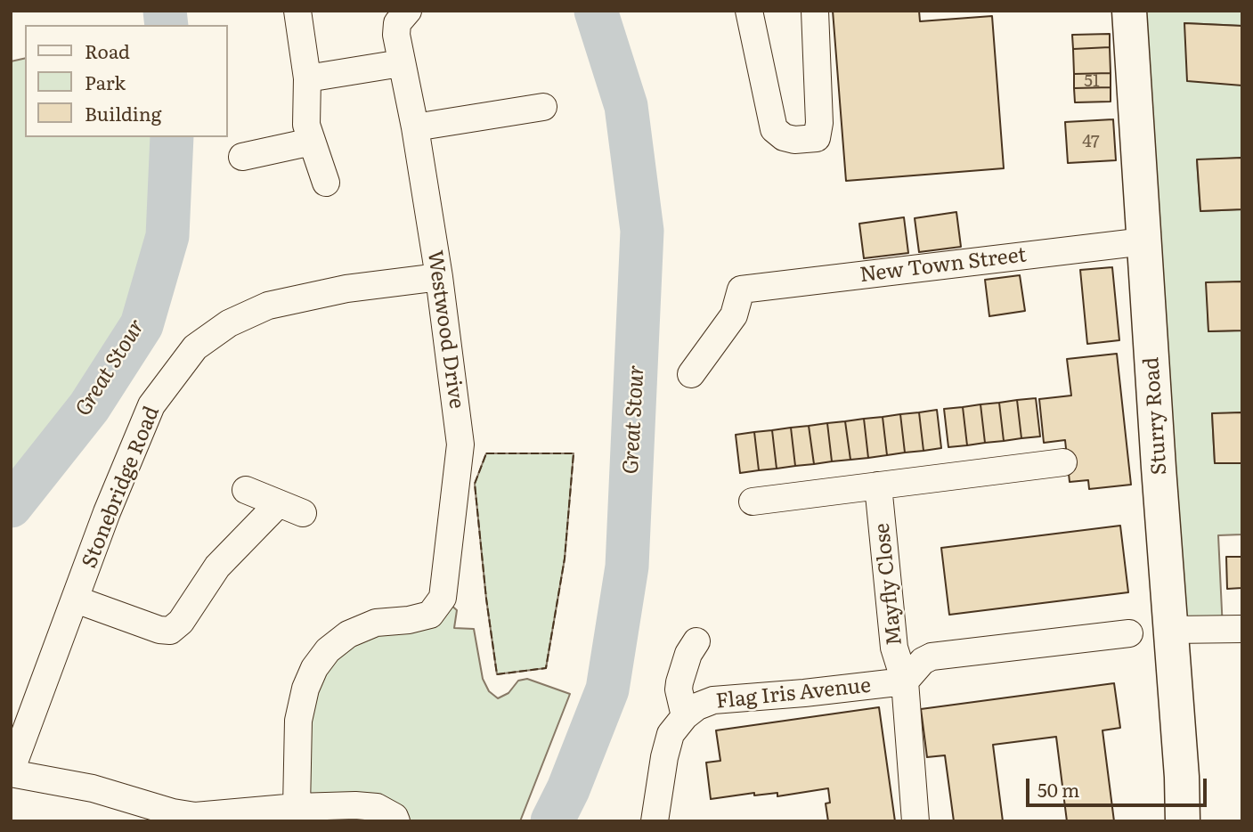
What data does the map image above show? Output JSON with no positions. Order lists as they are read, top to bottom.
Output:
{
  "streets": {
    "highway": ["Sturry Road"],
    "street": [
      "New Town Street",
      "Westwood Drive",
      "Stonebridge Road",
      "Mayfly Close",
      "Flag Iris Avenue"
    ]
  },
  "crossings": [
    ["New Town Street", "Sturry Road"],
    ["Westwood Drive", "Stonebridge Road"],
    ["Mayfly Close", "Flag Iris Avenue"]
  ],
  "water": ["Great Stour"],
  "house_numbers": ["51", "47"],
  "legend": ["Road", "Park", "Building"],
  "scale_bar": "50 m"
}
